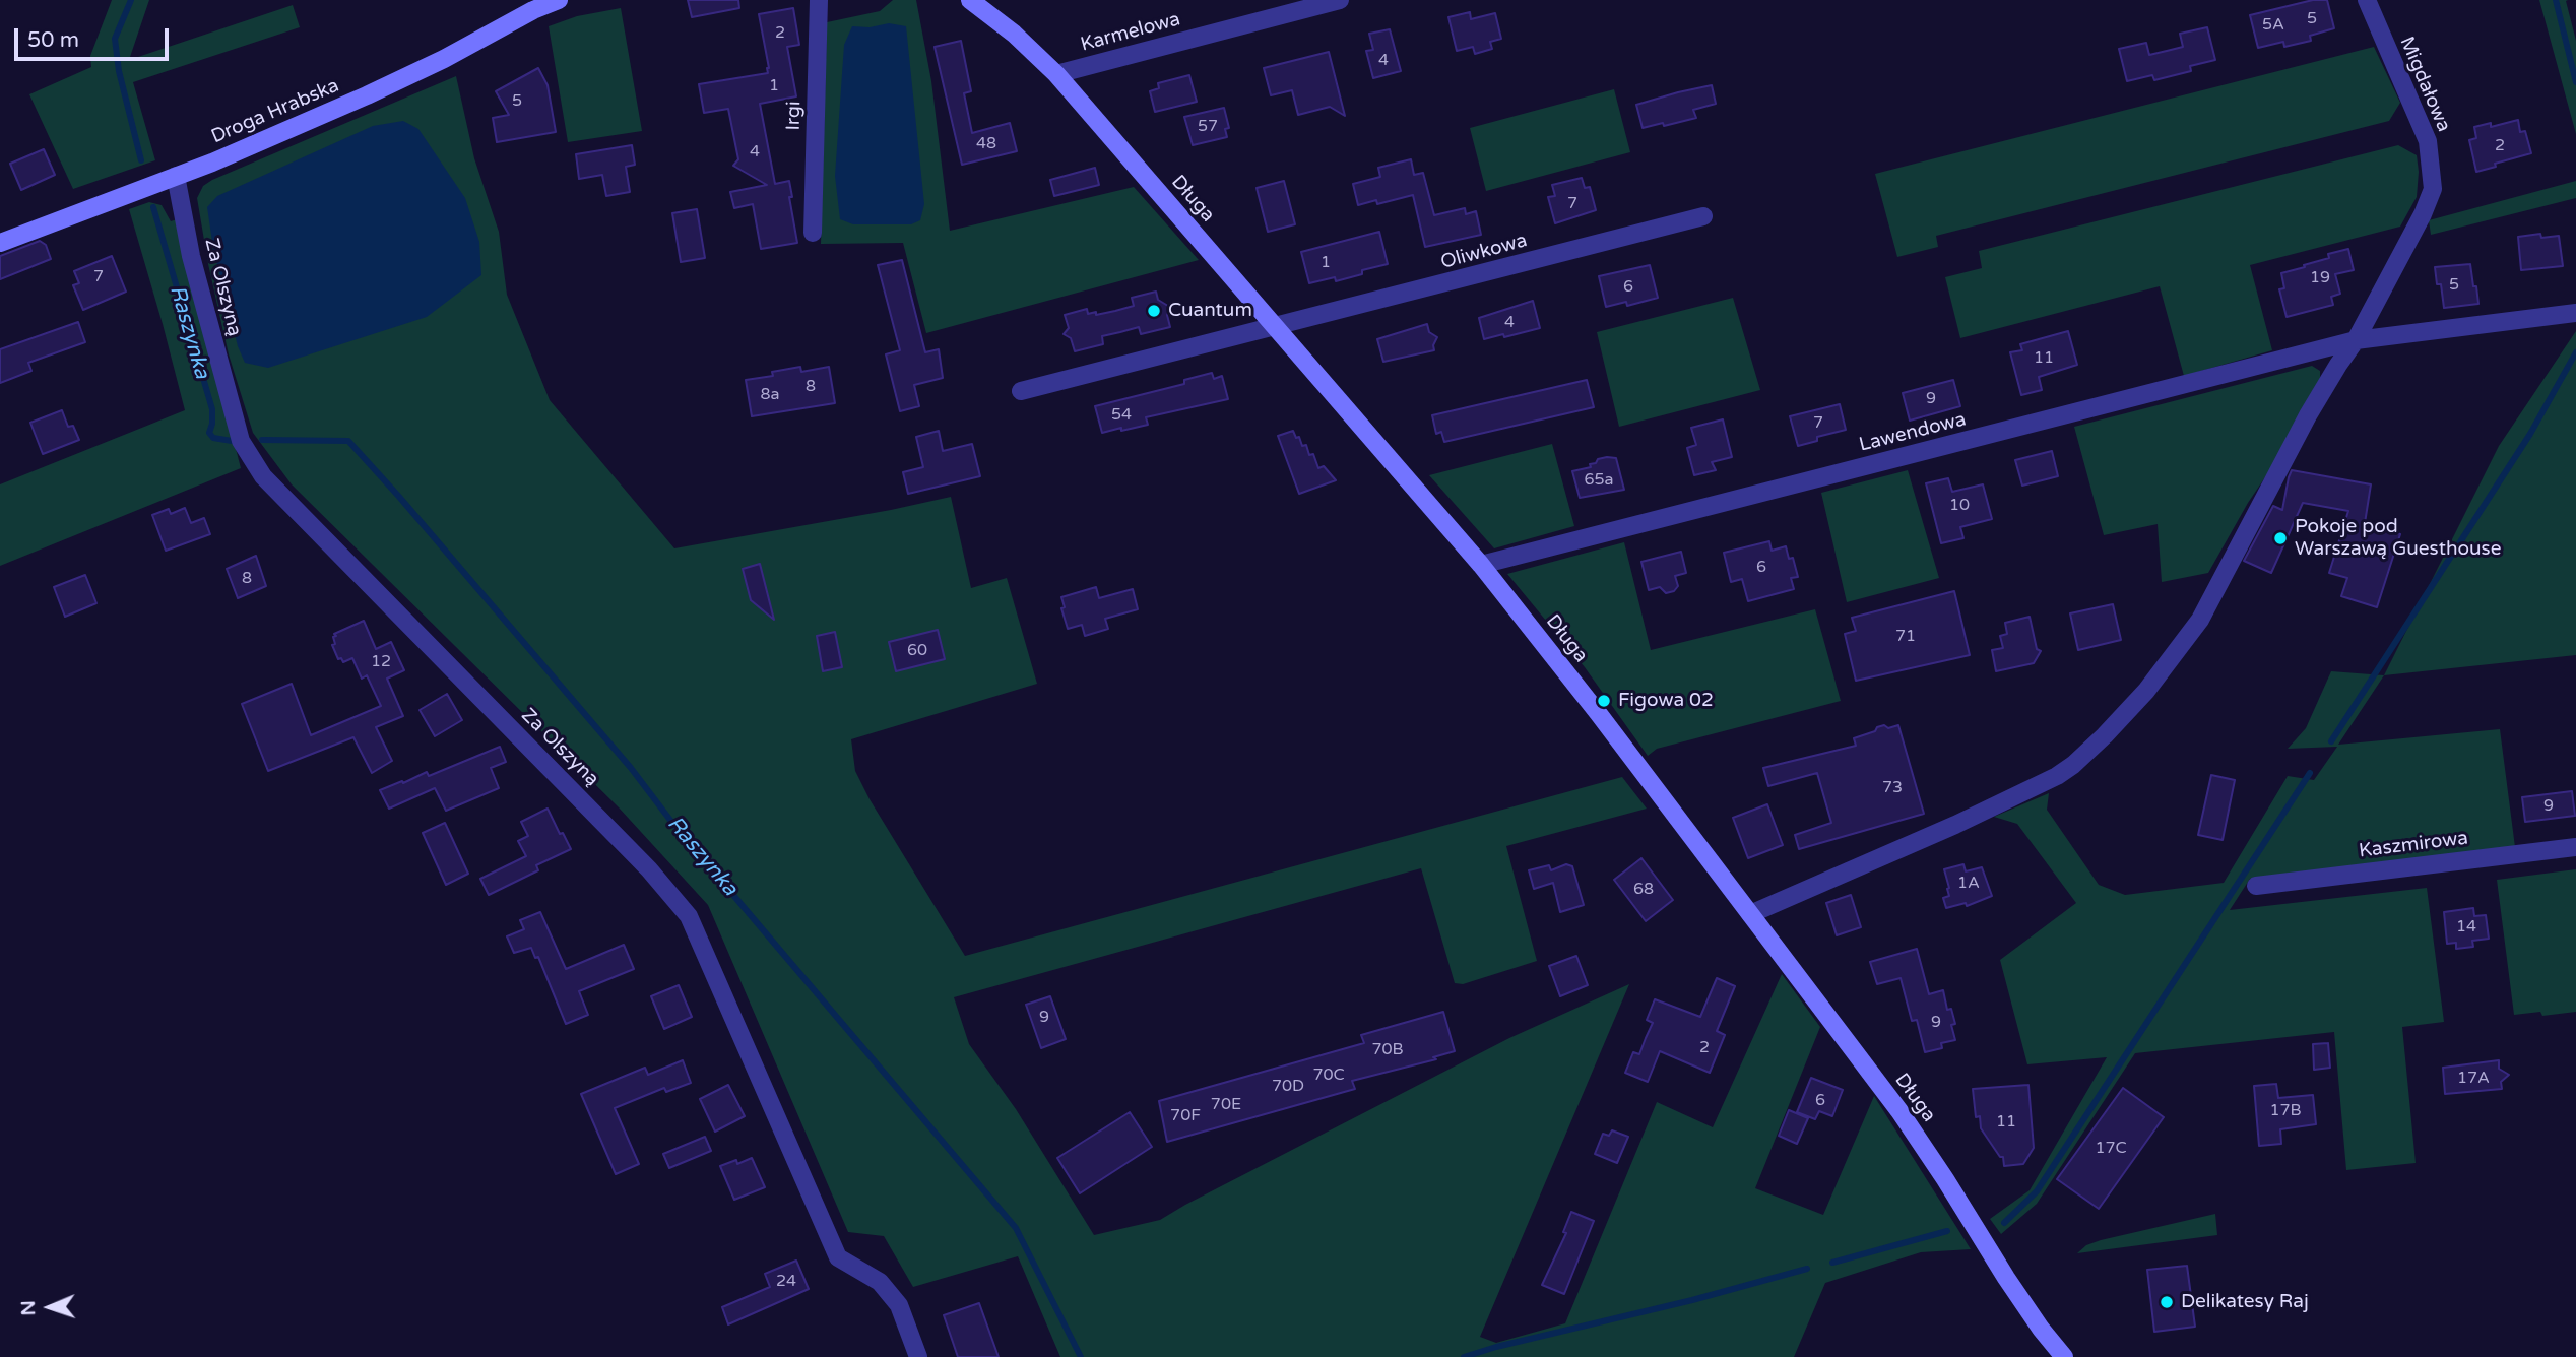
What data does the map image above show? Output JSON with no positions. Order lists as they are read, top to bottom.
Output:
{
  "streets": {
    "street": [
      "Karmelowa",
      "Migdałowa",
      "Droga Hrabska",
      "Irgi",
      "Długa",
      "Oliwkowa",
      "Za Olszyną",
      "Lawendowa",
      "Kaszmirowa"
    ]
  },
  "crossings": [
    ["Karmelowa", "Długa"],
    ["Migdałowa", "Lawendowa"],
    ["Droga Hrabska", "Za Olszyną"],
    ["Długa", "Oliwkowa"],
    ["Długa", "Lawendowa"]
  ],
  "water": ["Raszynka"],
  "places": [
    "Cuantum",
    "Pokoje pod Warszawą Guesthouse",
    "Figowa 02",
    "Delikatesy Raj"
  ],
  "house_numbers": [
    "5",
    "5A",
    "2",
    "4",
    "1",
    "5",
    "57",
    "48",
    "2",
    "4",
    "7",
    "1",
    "7",
    "19",
    "5",
    "6",
    "4",
    "11",
    "8",
    "8a",
    "9",
    "54",
    "7",
    "65a",
    "10",
    "6",
    "8",
    "71",
    "60",
    "12",
    "73",
    "9",
    "1A",
    "68",
    "14",
    "9",
    "9",
    "2",
    "70B",
    "70C",
    "17A",
    "70D",
    "6",
    "70E",
    "17B",
    "70F",
    "11",
    "17C",
    "24"
  ],
  "scale_bar": "50 m",
  "north": "left"
}
